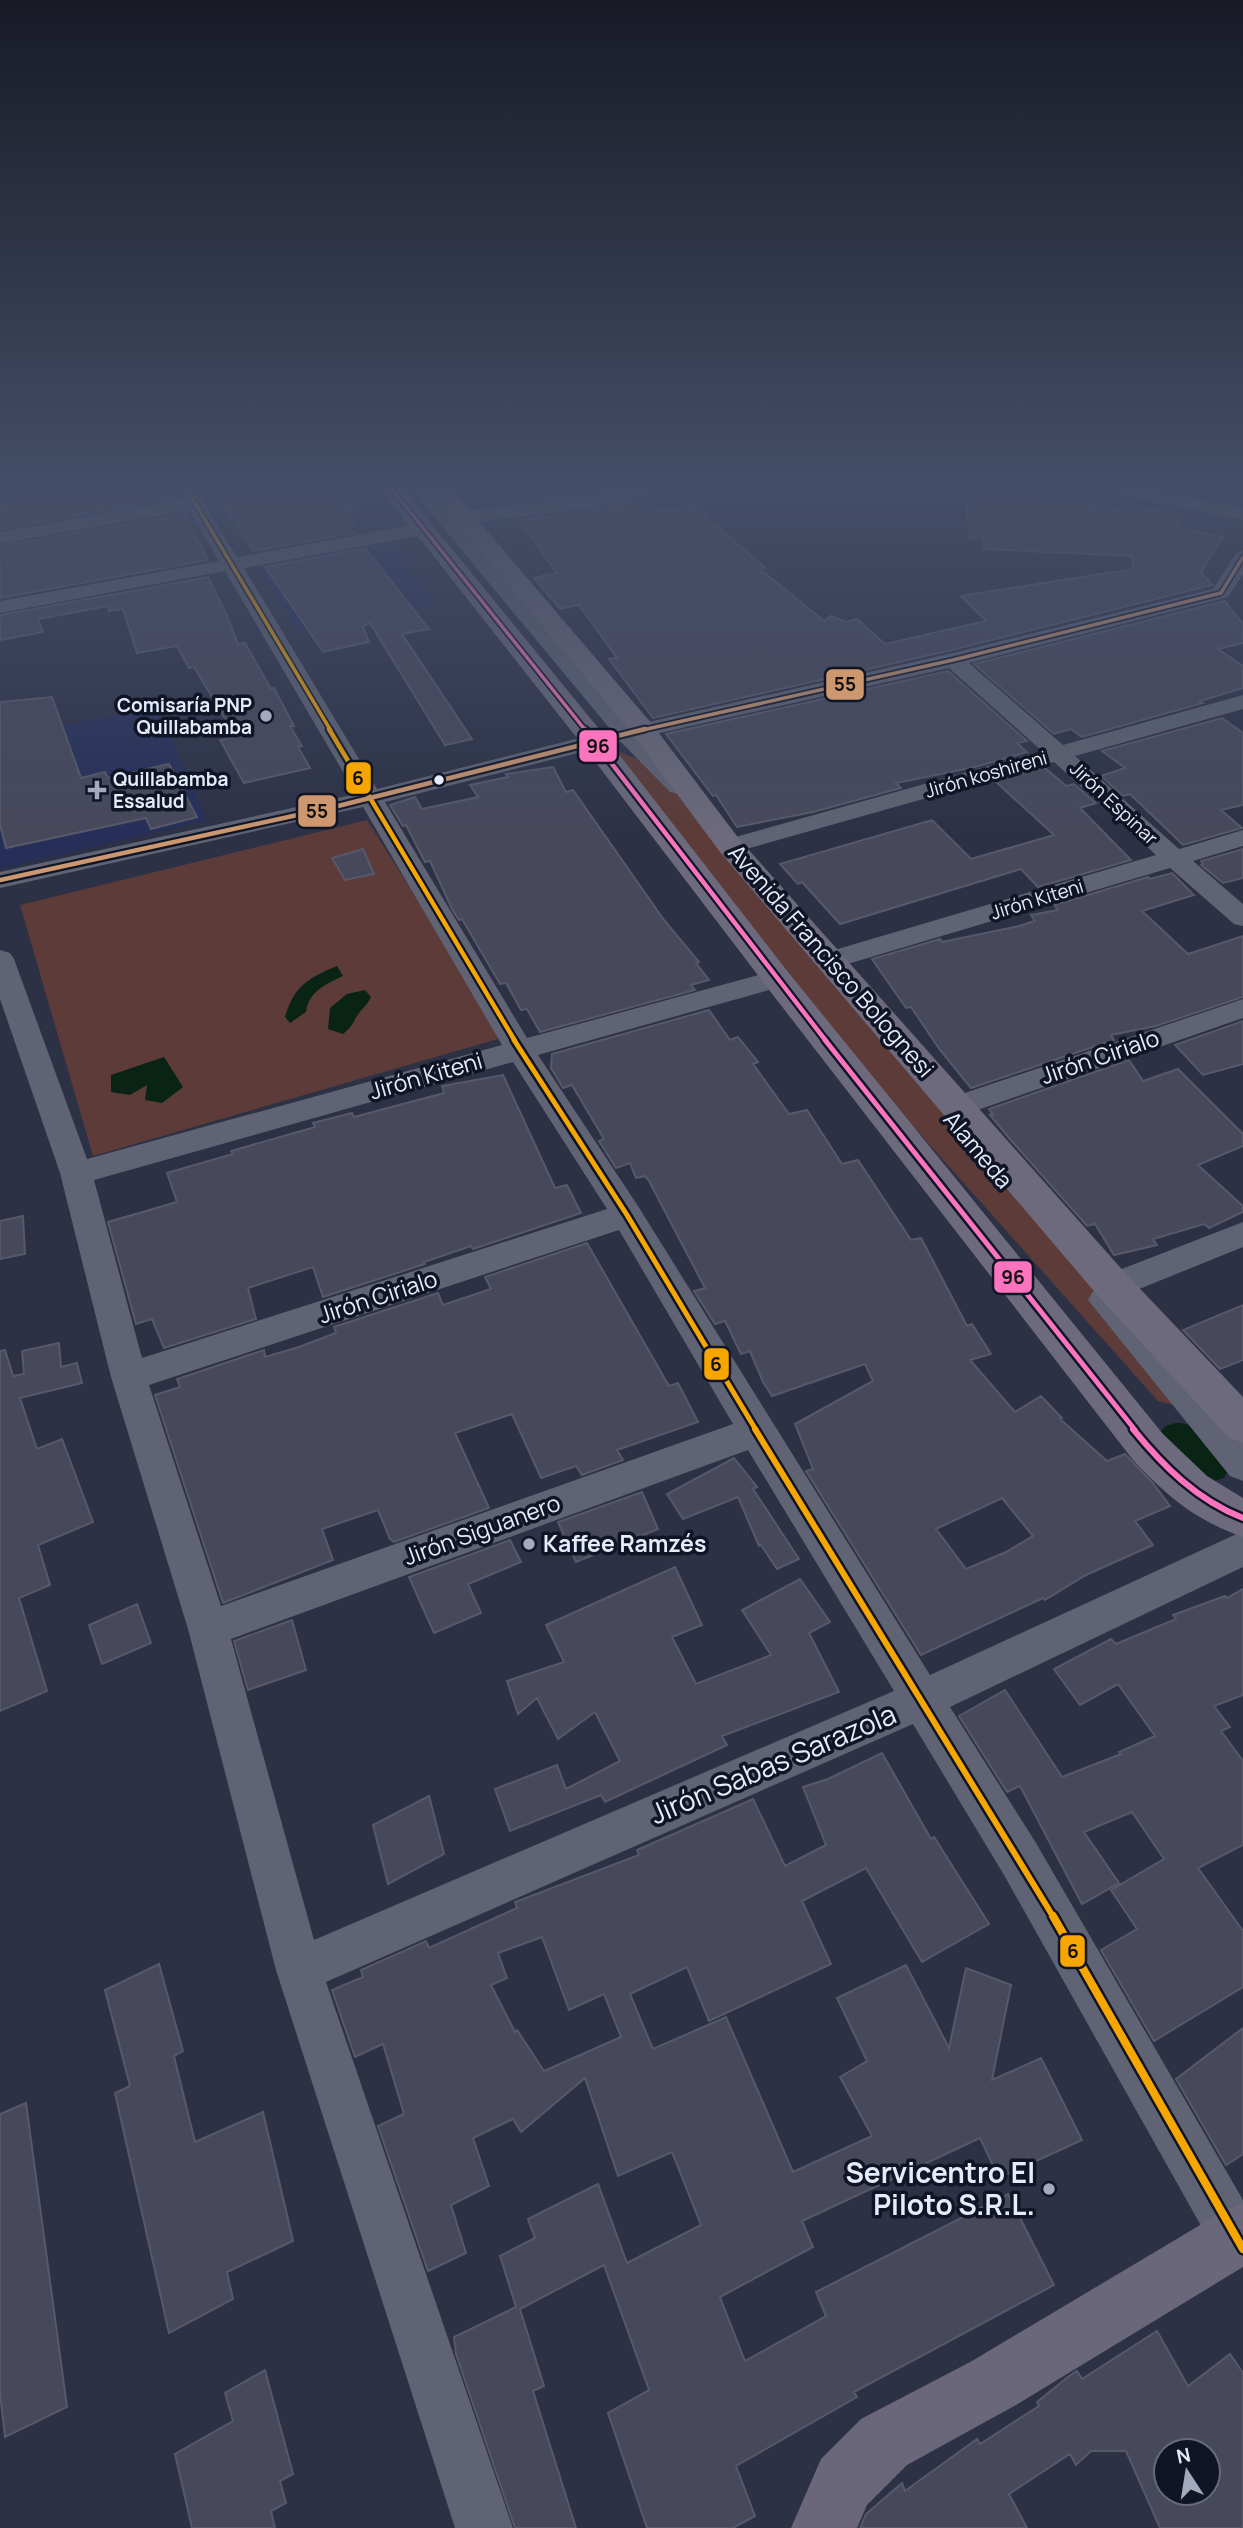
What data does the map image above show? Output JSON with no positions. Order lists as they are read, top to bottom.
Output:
{
  "streets": {
    "main road": ["Avenida Francisco Bolognesi"],
    "street": [
      "Jirón koshireni",
      "Jirón Espinar",
      "Jirón Kiteni",
      "Jirón Cirialo",
      "Alameda",
      "Jirón Siguanero",
      "Jirón Sabas Sarazola"
    ]
  },
  "crossings": [
    ["Jirón koshireni", "Jirón Espinar"],
    ["Jirón koshireni", "Avenida Francisco Bolognesi"],
    ["Jirón koshireni", "Alameda"],
    ["Jirón Espinar", "Jirón Kiteni"],
    ["Jirón Kiteni", "Avenida Francisco Bolognesi"],
    ["Avenida Francisco Bolognesi", "Jirón Cirialo"],
    ["Avenida Francisco Bolognesi", "Alameda"]
  ],
  "places": {
    "other": ["Comisaría PNP Quillabamba", "Kaffee Ramzés", "Servicentro El Piloto S.R.L."],
    "health": ["Quillabamba Essalud"]
  },
  "lines": ["transit line 6", "transit line 96", "transit line 55"],
  "north": "top"
}
